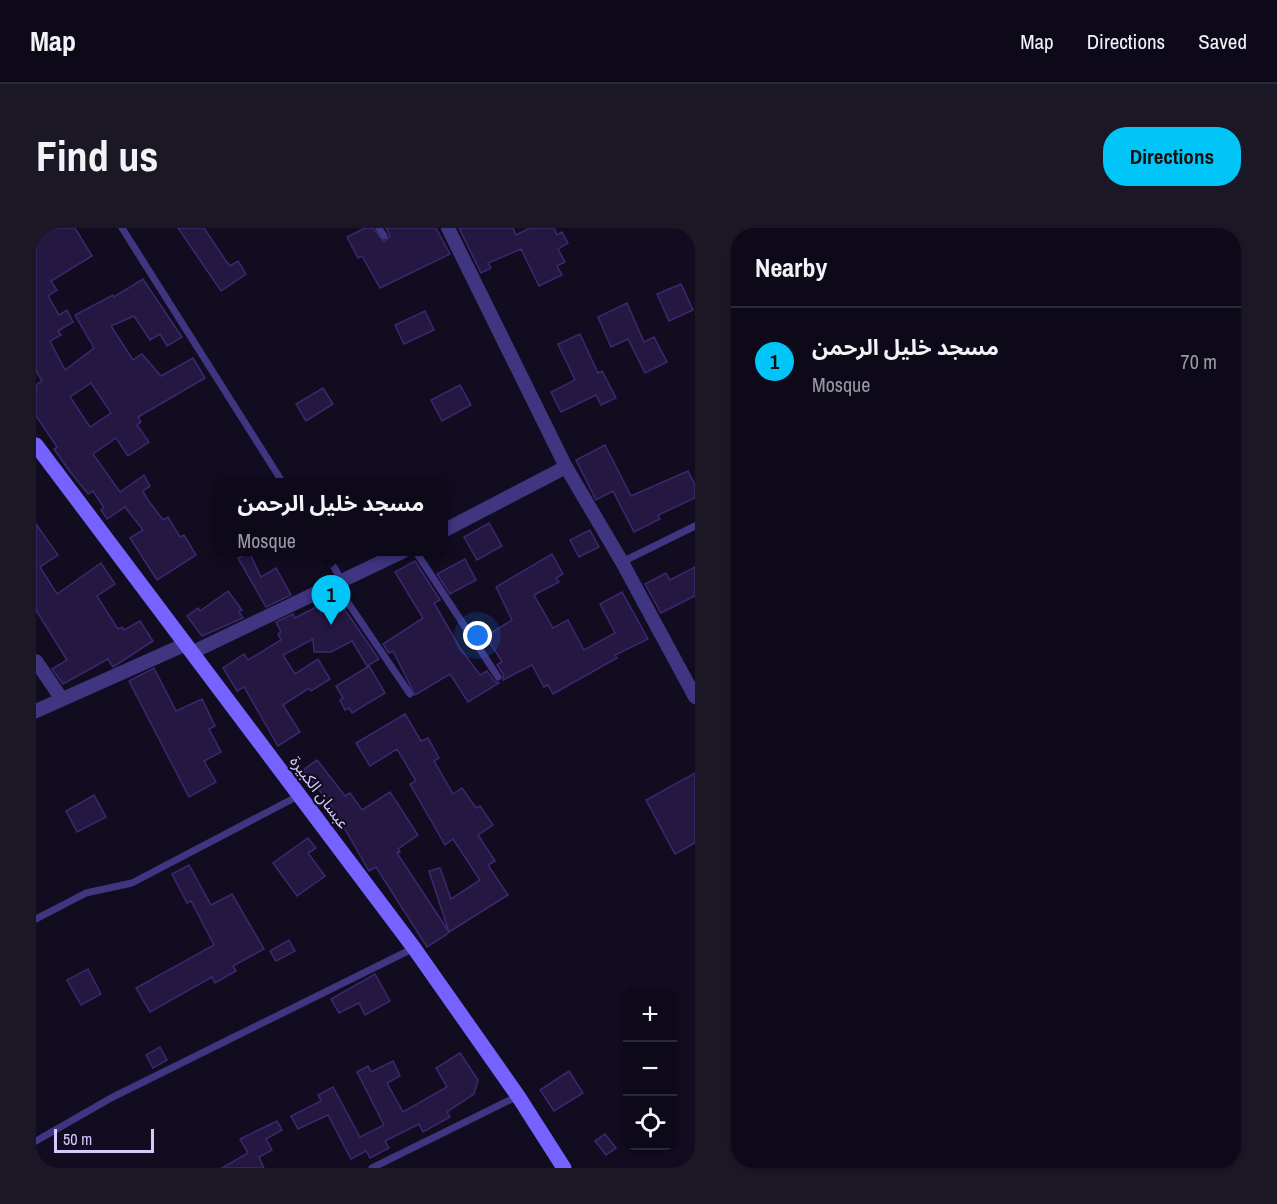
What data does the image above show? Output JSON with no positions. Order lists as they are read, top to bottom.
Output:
{
  "streets": {
    "main road": ["عبسان الكبيرة"]
  },
  "scale_bar": "50 m",
  "page": {
    "header": "Map",
    "nav": ["Map", "Directions", "Saved"],
    "buttons": "Directions",
    "title": "Find us",
    "heading": "Nearby",
    "list": [
      {
        "mark": "1",
        "name": "مسجد خليل الرحمن",
        "note": "Mosque",
        "value": "70 m"
      }
    ],
    "popup": ["مسجد خليل الرحمن", "Mosque"],
    "pins": "1",
    "map_buttons": ["+", "−"],
    "scale": "50 m"
  }
}
